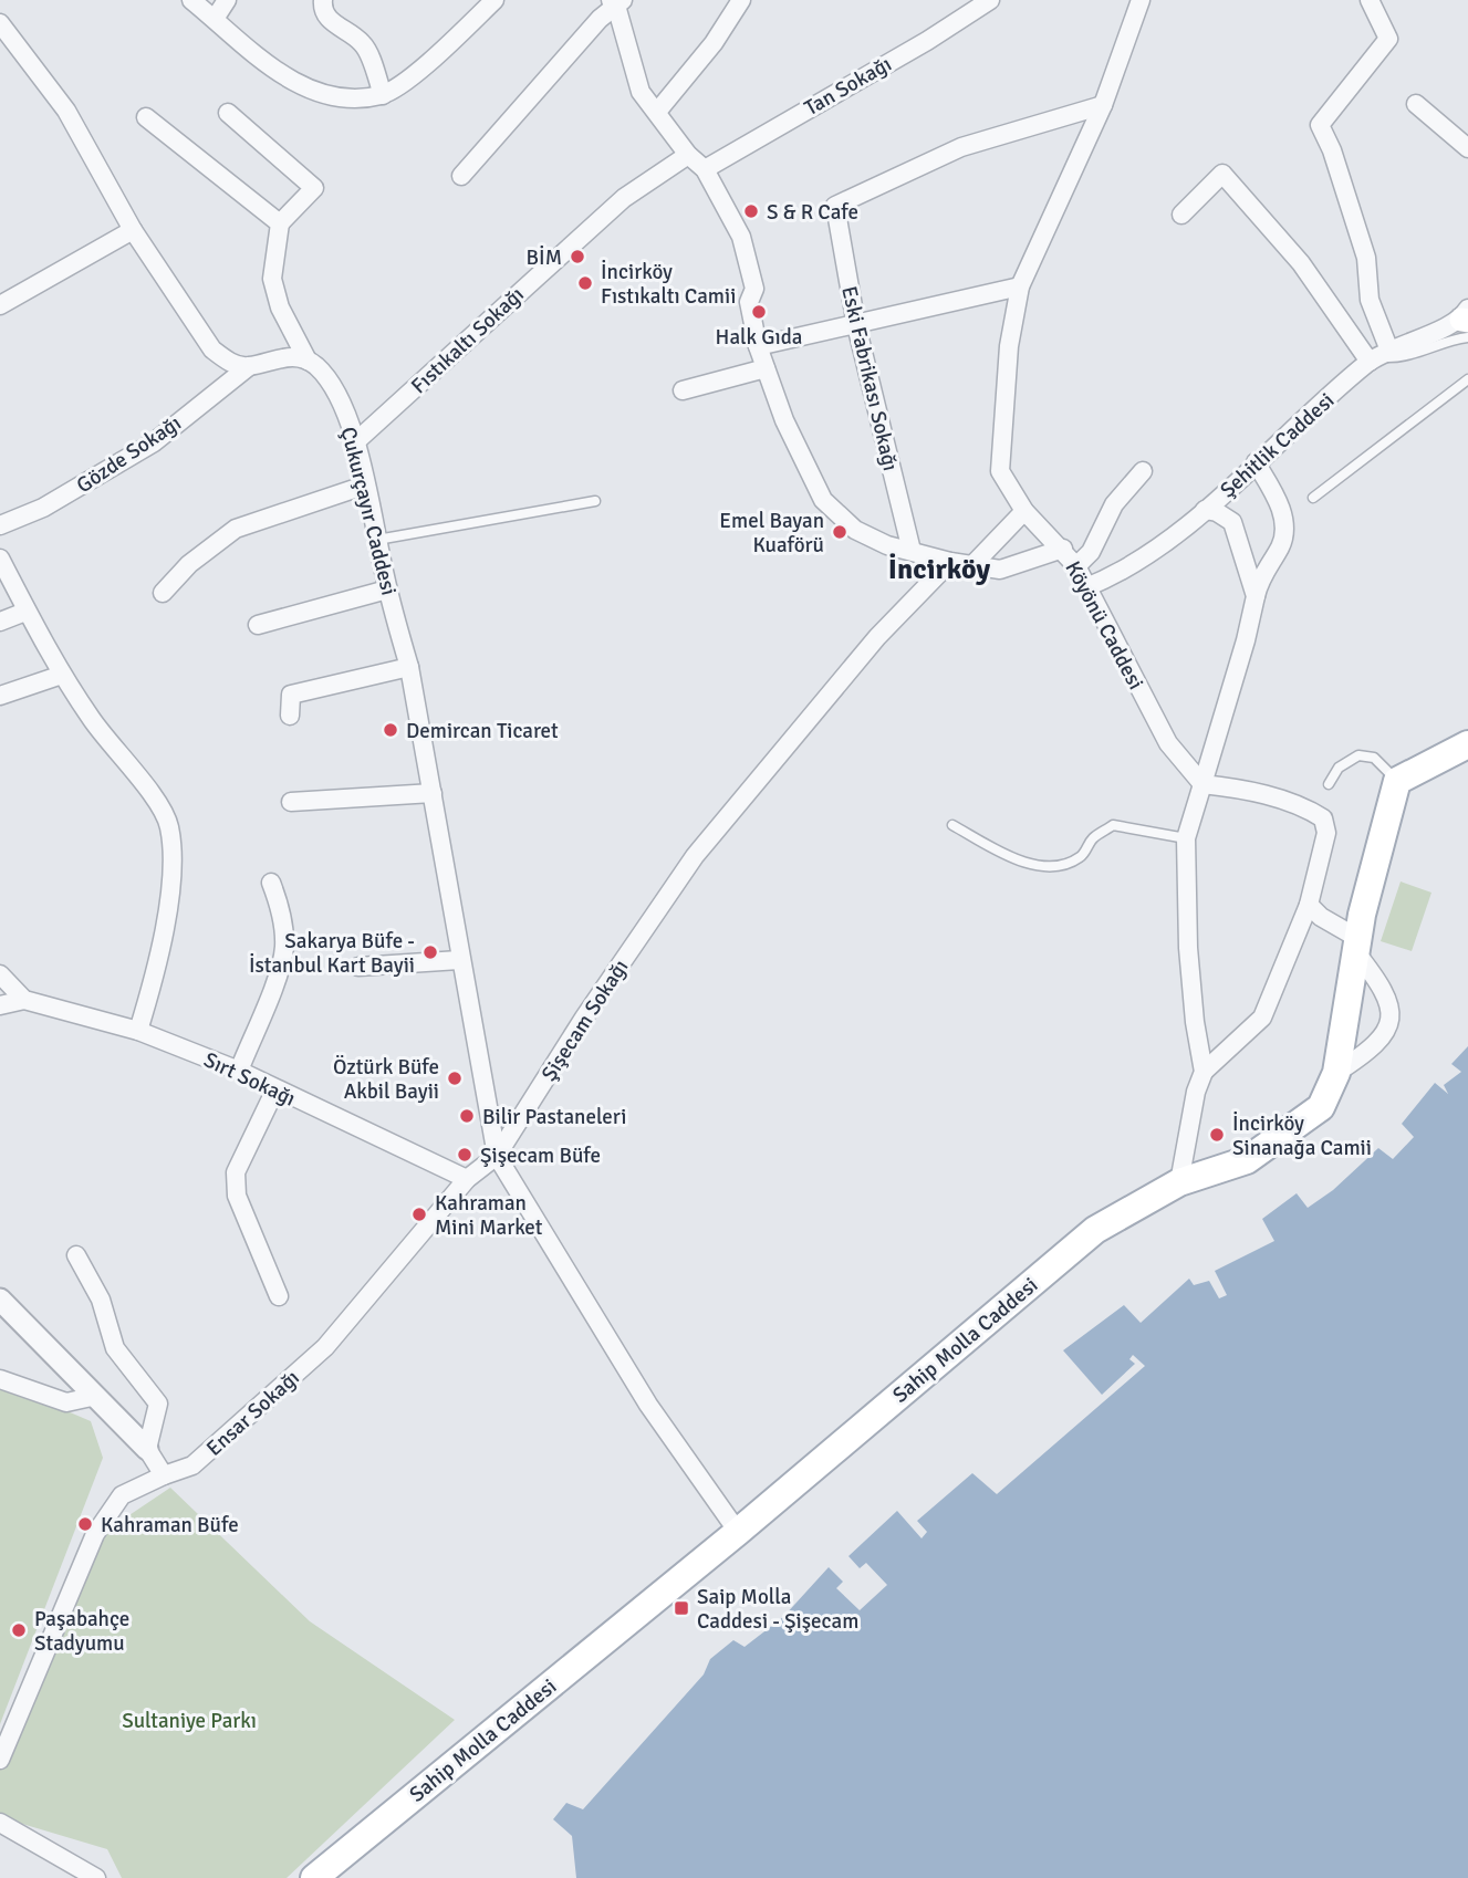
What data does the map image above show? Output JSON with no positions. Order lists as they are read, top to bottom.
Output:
{
  "streets": {
    "main road": ["Sahip Molla Caddesi"],
    "street": [
      "Tan Sokağı",
      "Fıstıkaltı Sokağı",
      "Eski Fabrikası Sokağı",
      "Şehitlik Caddesi",
      "Gözde Sokağı",
      "Çukurçayır Caddesi",
      "Köyönü Caddesi",
      "Şişecam Sokağı",
      "Sırt Sokağı",
      "Ensar Sokağı"
    ]
  },
  "crossings": [
    ["Fıstıkaltı Sokağı", "Çukurçayır Caddesi"],
    ["Eski Fabrikası Sokağı", "Köyönü Caddesi"],
    ["Şehitlik Caddesi", "Köyönü Caddesi"],
    ["Çukurçayır Caddesi", "Şişecam Sokağı"],
    ["Çukurçayır Caddesi", "Ensar Sokağı"],
    ["Şişecam Sokağı", "Ensar Sokağı"],
    ["Sırt Sokağı", "Ensar Sokağı"]
  ],
  "districts": ["İncirköy"],
  "parks": ["Sultaniye Parkı"],
  "places": {
    "other": [
      "S & R Cafe",
      "BİM",
      "İncirköy Fıstıkaltı Camii",
      "Halk Gıda",
      "Emel Bayan Kuaförü",
      "Demircan Ticaret",
      "Sakarya Büfe - İstanbul Kart Bayii",
      "Öztürk Büfe Akbil Bayii",
      "Bilir Pastaneleri",
      "İncirköy Sinanağa Camii",
      "Şişecam Büfe",
      "Kahraman Mini Market",
      "Kahraman Büfe",
      "Paşabahçe Stadyumu"
    ],
    "transit": ["Saip Molla Caddesi - Şişecam"]
  }
}
